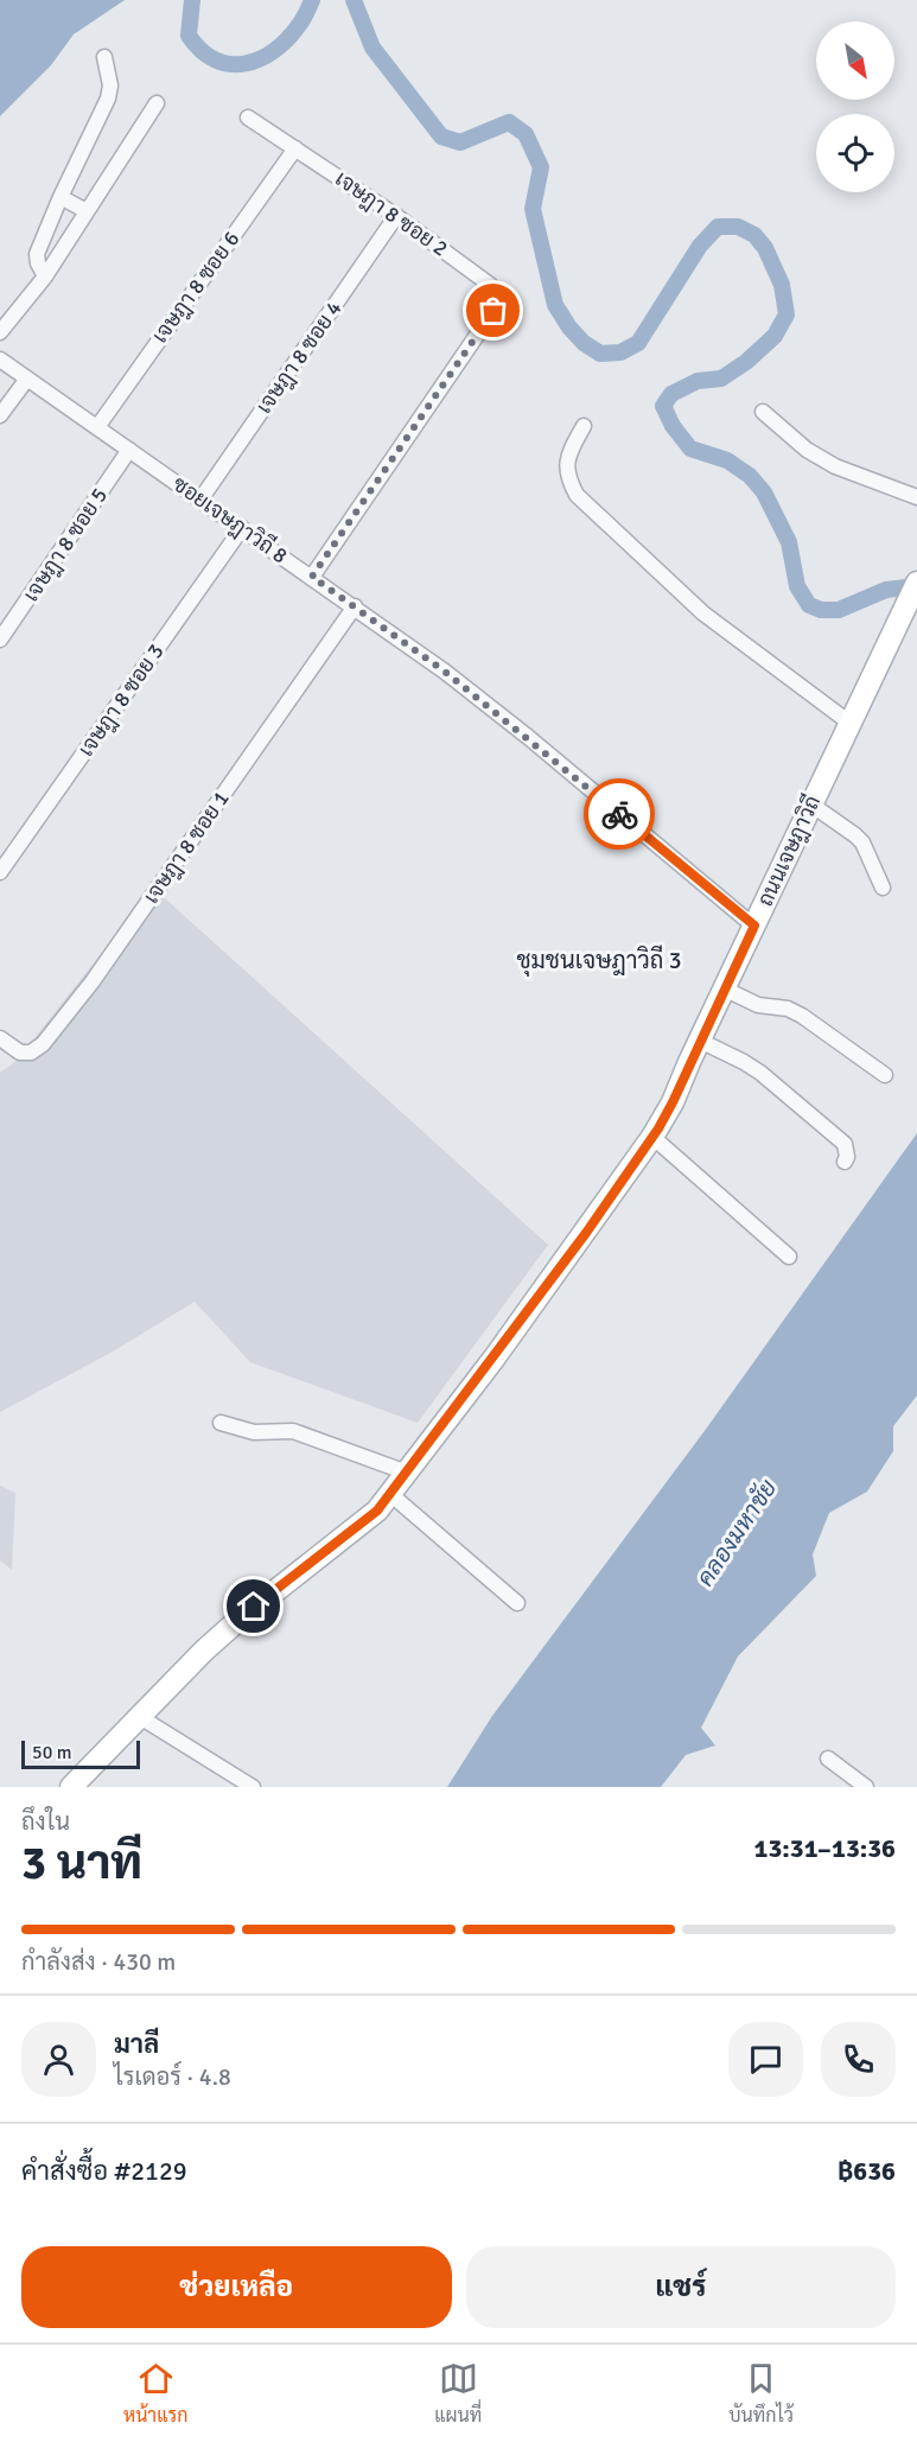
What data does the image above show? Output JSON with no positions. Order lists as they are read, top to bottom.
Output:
{
  "streets": {
    "street": [
      "เจษฎา 8 ซอย 2",
      "เจษฎา 8 ซอย 6",
      "เจษฎา 8 ซอย 4",
      "ซอยเจษฎาวิถี 8",
      "เจษฎา 8 ซอย 5",
      "เจษฎา 8 ซอย 3",
      "เจษฎา 8 ซอย 1",
      "ถนนเจษฎาวิถี"
    ]
  },
  "crossings": [
    ["เจษฎา 8 ซอย 2", "เจษฎา 8 ซอย 6"],
    ["เจษฎา 8 ซอย 2", "เจษฎา 8 ซอย 4"],
    ["เจษฎา 8 ซอย 2", "ซอยเจษฎาวิถี 8"],
    ["เจษฎา 8 ซอย 6", "ซอยเจษฎาวิถี 8"],
    ["เจษฎา 8 ซอย 4", "ซอยเจษฎาวิถี 8"],
    ["ซอยเจษฎาวิถี 8", "เจษฎา 8 ซอย 5"],
    ["ซอยเจษฎาวิถี 8", "เจษฎา 8 ซอย 3"],
    ["ซอยเจษฎาวิถี 8", "เจษฎา 8 ซอย 1"],
    ["ซอยเจษฎาวิถี 8", "ถนนเจษฎาวิถี"]
  ],
  "districts": ["ชุมชนเจษฎาวิถี 3"],
  "water": ["คลองมหาชัย"],
  "scale_bar": "50 m",
  "north": "bottom right",
  "page": {
    "scale": "50 m",
    "heading": ["3 นาที", "ถึงใน", "13:31–13:36"],
    "panel": [
      "มาลี",
      "ไรเดอร์ · 4.8",
      "คำสั่งซื้อ #2129",
      "฿636"
    ],
    "bar": "กำลังส่ง · 430 m",
    "buttons": ["ช่วยเหลือ", "แชร์"],
    "tabs": ["หน้าแรก", "แผนที่", "บันทึกไว้"]
  }
}
